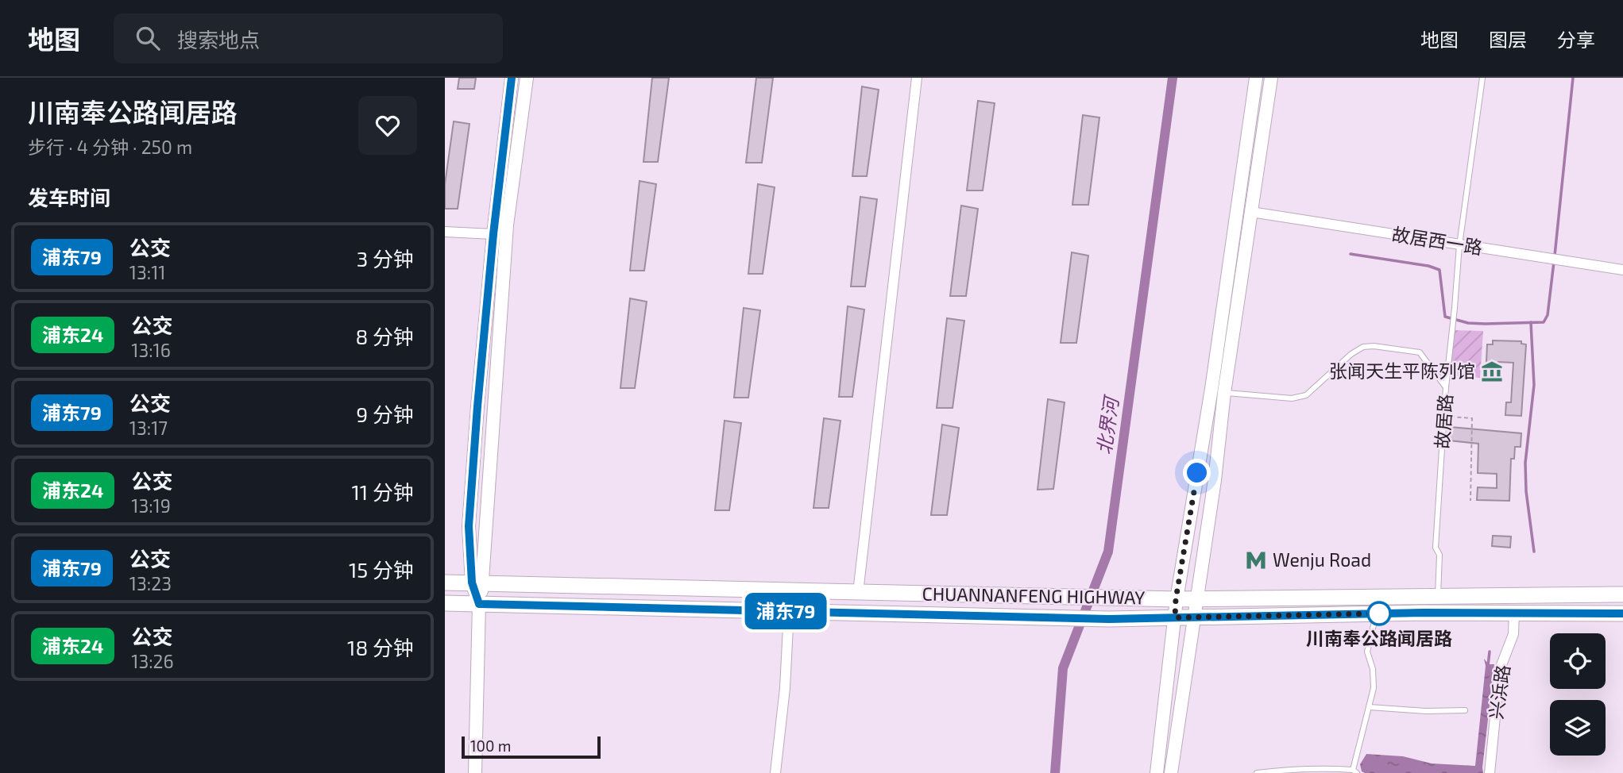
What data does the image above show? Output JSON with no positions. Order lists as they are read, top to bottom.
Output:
{
  "streets": {
    "main road": ["CHUANNANFENG HIGHWAY"],
    "street": ["故居西一路", "兴浜路"],
    "lane": ["故居路"]
  },
  "crossings": [
    ["故居西一路", "故居路"],
    ["故居路", "CHUANNANFENG HIGHWAY"],
    ["CHUANNANFENG HIGHWAY", "兴浜路"]
  ],
  "water": ["北界河"],
  "places": {
    "museum": ["张闻天生平陈列馆"],
    "metro station": ["Wenju Road"],
    "other": ["川南奉公路闻居路"]
  },
  "lines": ["bus line 浦东79"],
  "scale_bar": "100 m",
  "page": {
    "header": "地图",
    "search": "搜索地点",
    "nav": ["地图", "图层", "分享"],
    "heading": [
      ["川南奉公路闻居路", "步行 · 4 分钟 · 250 m"],
      "发车时间"
    ],
    "on_map": "浦东79",
    "list": [
      {
        "mark": "浦东79",
        "name": "公交",
        "note": "13:11",
        "value": "3 分钟"
      },
      {
        "mark": "浦东24",
        "name": "公交",
        "note": "13:16",
        "value": "8 分钟"
      },
      {
        "mark": "浦东79",
        "name": "公交",
        "note": "13:17",
        "value": "9 分钟"
      },
      {
        "mark": "浦东24",
        "name": "公交",
        "note": "13:19",
        "value": "11 分钟"
      },
      {
        "mark": "浦东79",
        "name": "公交",
        "note": "13:23",
        "value": "15 分钟"
      },
      {
        "mark": "浦东24",
        "name": "公交",
        "note": "13:26",
        "value": "18 分钟"
      }
    ],
    "scale": "100 m"
  }
}
